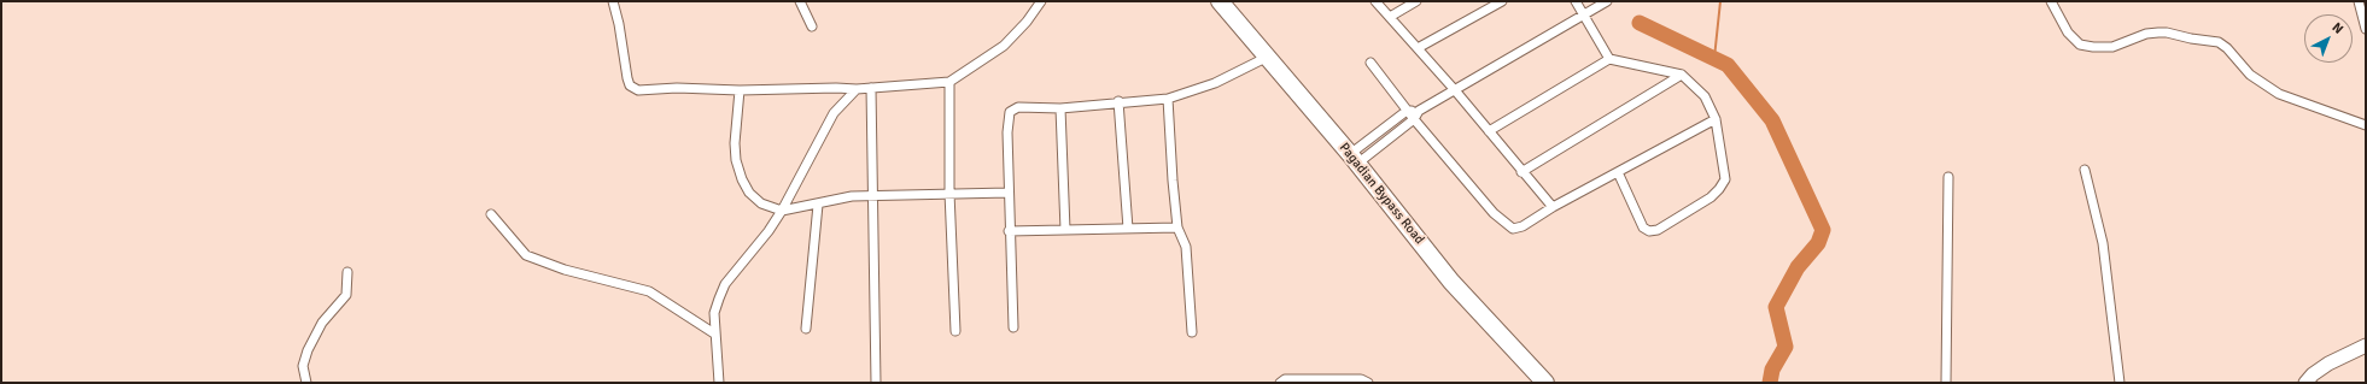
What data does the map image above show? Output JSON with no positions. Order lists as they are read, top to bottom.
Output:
{
  "streets": {
    "highway": ["Pagadian Bypass Road"]
  },
  "north": "top right"
}
